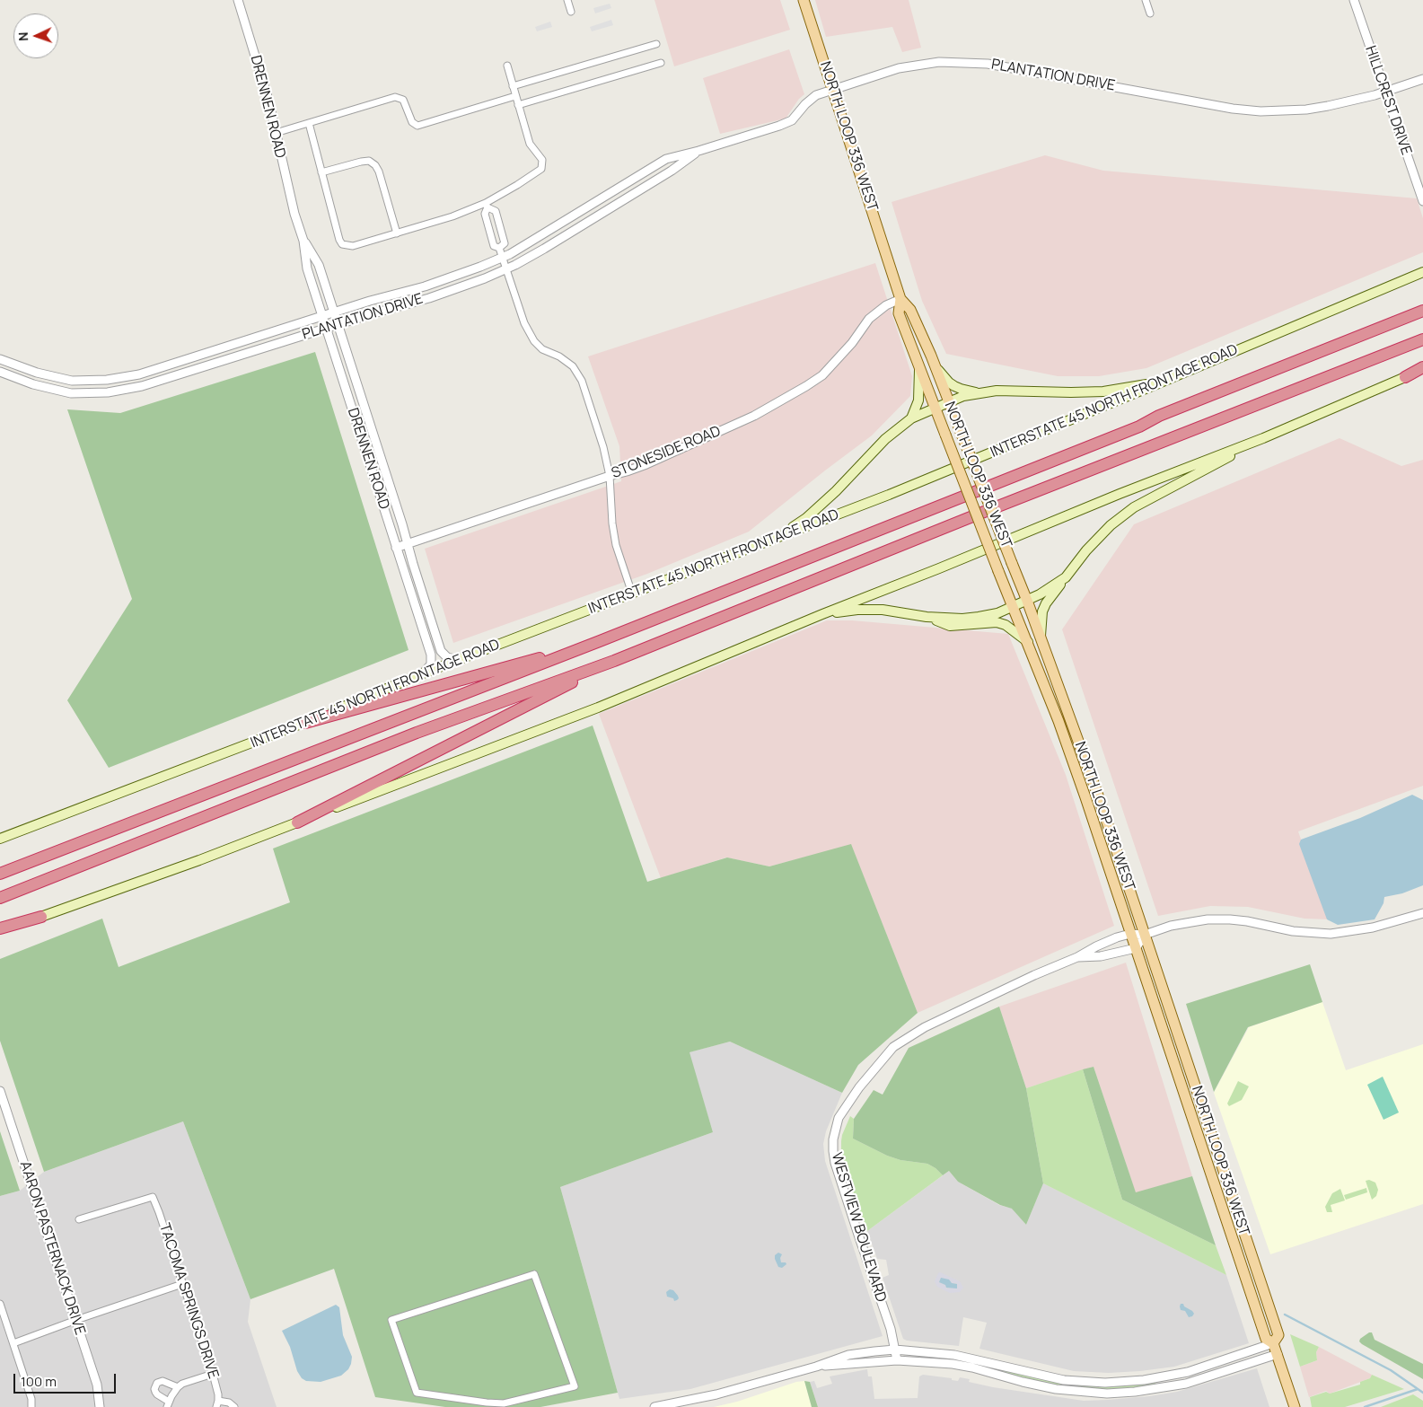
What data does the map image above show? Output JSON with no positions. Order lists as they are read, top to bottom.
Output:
{
  "streets": {
    "main road": ["NORTH LOOP 336 WEST", "INTERSTATE 45 NORTH FRONTAGE ROAD"],
    "street": [
      "PLANTATION DRIVE",
      "HILLCREST DRIVE",
      "DRENNEN ROAD",
      "STONESIDE ROAD",
      "WESTVIEW BOULEVARD",
      "AARON PASTERNACK DRIVE",
      "TACOMA SPRINGS DRIVE"
    ]
  },
  "crossings": [
    ["PLANTATION DRIVE", "HILLCREST DRIVE"],
    ["PLANTATION DRIVE", "DRENNEN ROAD"],
    ["PLANTATION DRIVE", "NORTH LOOP 336 WEST"],
    ["DRENNEN ROAD", "INTERSTATE 45 NORTH FRONTAGE ROAD"],
    ["DRENNEN ROAD", "STONESIDE ROAD"],
    ["NORTH LOOP 336 WEST", "STONESIDE ROAD"],
    ["NORTH LOOP 336 WEST", "WESTVIEW BOULEVARD"]
  ],
  "scale_bar": "100 m",
  "north": "left"
}
